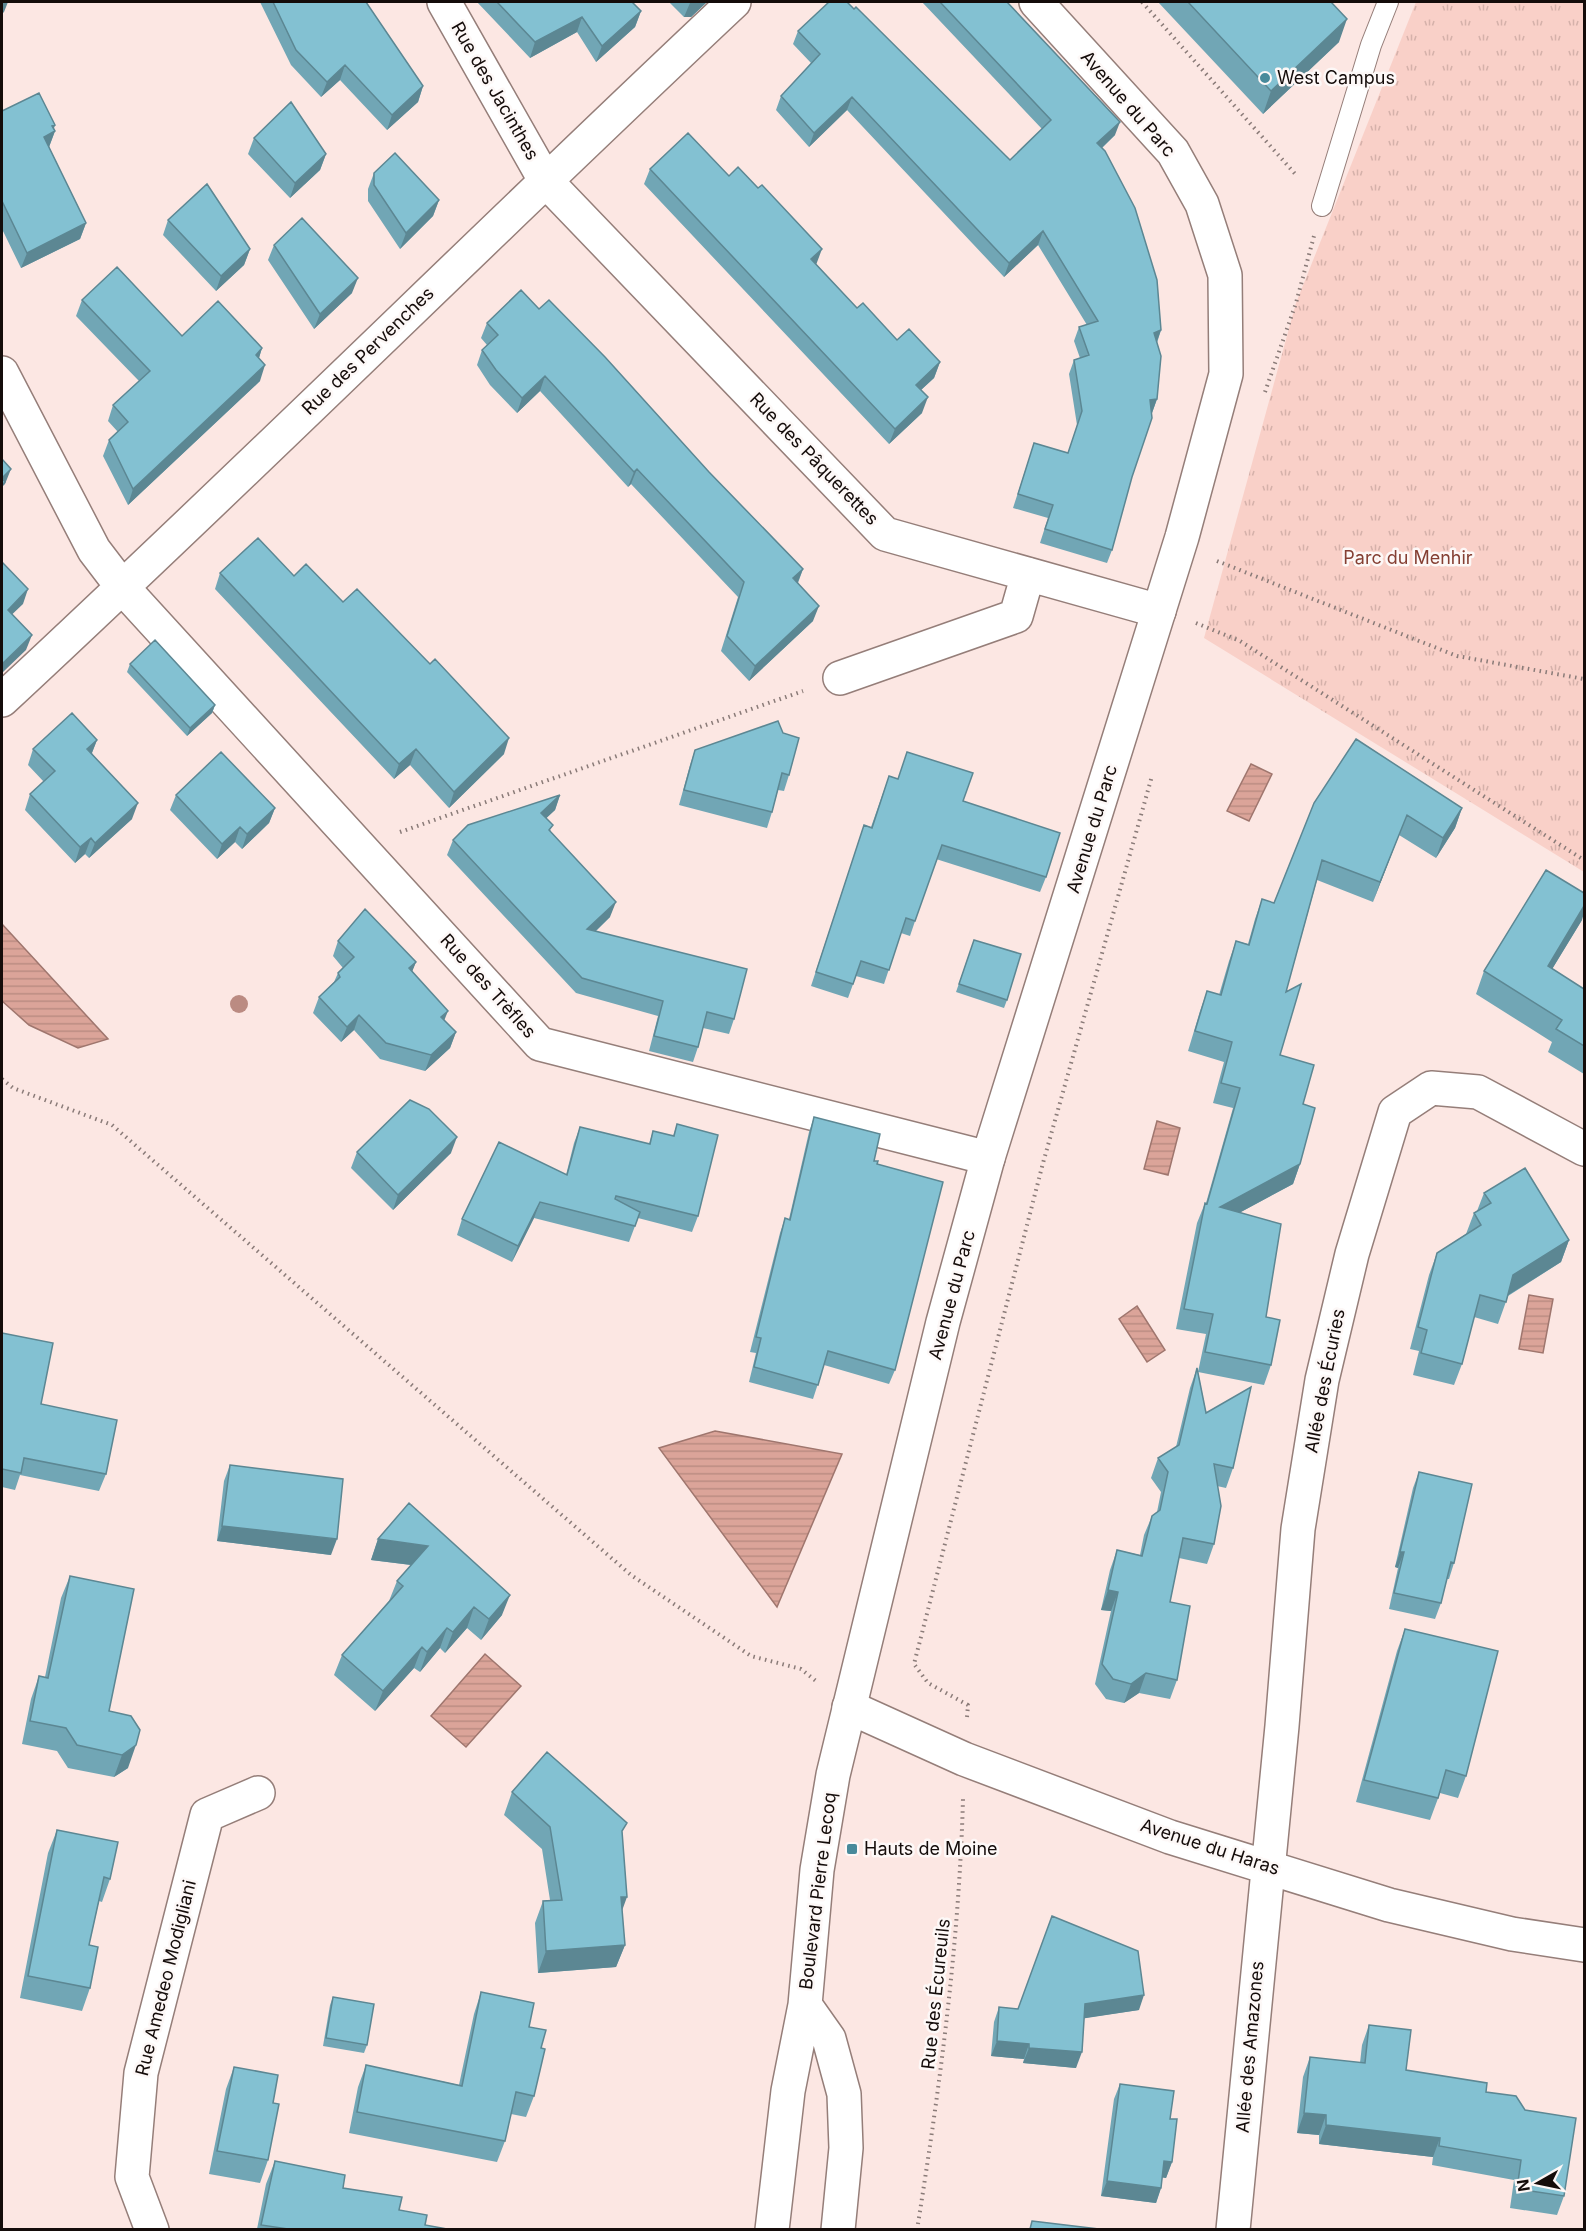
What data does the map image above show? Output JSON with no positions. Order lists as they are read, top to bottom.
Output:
{
  "streets": {
    "street": [
      "Rue des Jacinthes",
      "Avenue du Parc",
      "Rue des Pervenches",
      "Rue des Pâquerettes",
      "Rue des Trèfles",
      "Allée des Écuries",
      "Avenue du Haras",
      "Boulevard Pierre Lecoq",
      "Rue Amedeo Modigliani",
      "Allée des Amazones"
    ],
    "path": ["Rue des Écureuils"]
  },
  "crossings": [
    ["Rue des Jacinthes", "Rue des Pervenches"],
    ["Rue des Jacinthes", "Rue des Pâquerettes"],
    ["Avenue du Parc", "Rue des Pâquerettes"],
    ["Avenue du Parc", "Rue des Trèfles"],
    ["Avenue du Parc", "Avenue du Haras"],
    ["Avenue du Parc", "Boulevard Pierre Lecoq"],
    ["Rue des Pervenches", "Rue des Pâquerettes"],
    ["Rue des Pervenches", "Rue des Trèfles"],
    ["Allée des Écuries", "Avenue du Haras"],
    ["Allée des Écuries", "Allée des Amazones"],
    ["Avenue du Haras", "Boulevard Pierre Lecoq"],
    ["Avenue du Haras", "Rue des Écureuils"],
    ["Avenue du Haras", "Allée des Amazones"]
  ],
  "parks": ["Parc du Menhir"],
  "places": {
    "other": ["West Campus"],
    "transit": ["Hauts de Moine"]
  },
  "north": "left"
}
